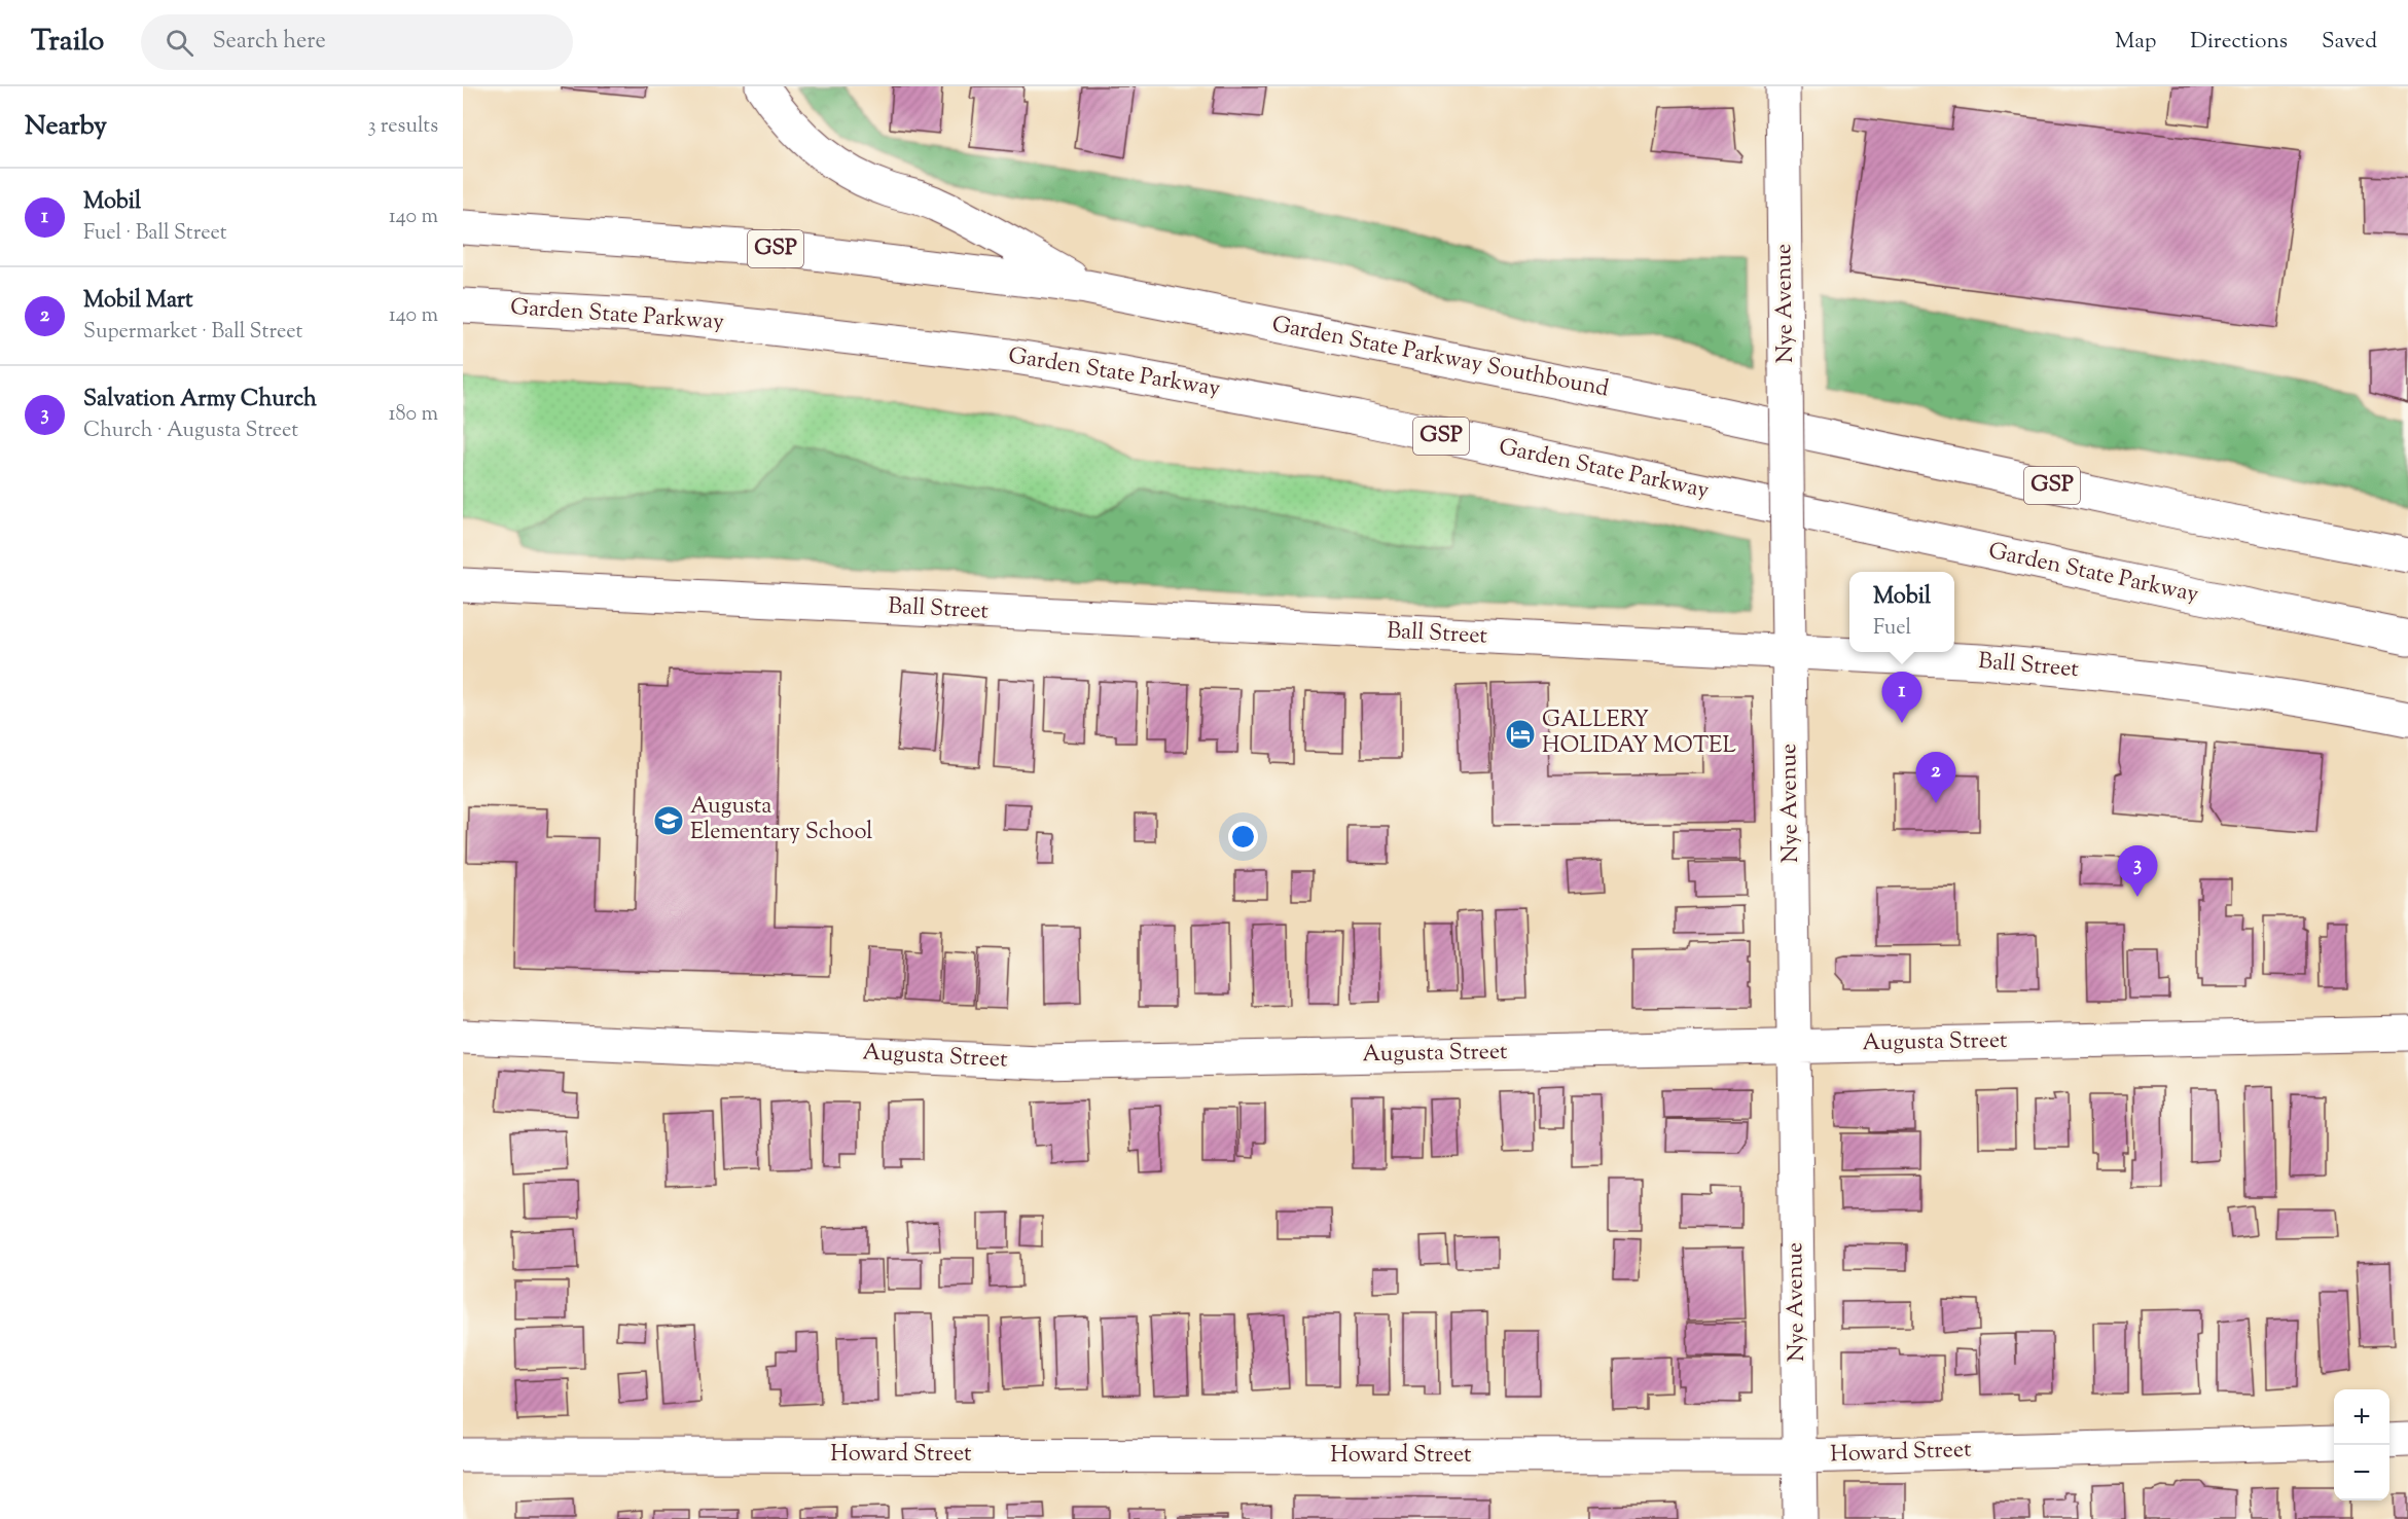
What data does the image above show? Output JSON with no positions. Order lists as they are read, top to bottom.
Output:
{
  "streets": {
    "main road": [
      "GSP",
      "Nye Avenue",
      "Garden State Parkway",
      "Garden State Parkway Southbound",
      "Ball Street",
      "Augusta Street",
      "Howard Street"
    ]
  },
  "crossings": [
    ["Nye Avenue", "Ball Street"],
    ["Nye Avenue", "Augusta Street"],
    ["Nye Avenue", "Howard Street"]
  ],
  "places": {
    "hotel": ["GALLERY HOLIDAY MOTEL"],
    "school or university": ["Augusta Elementary School"]
  },
  "page": {
    "header": "Trailo",
    "search": "Search here",
    "nav": ["Map", "Directions", "Saved"],
    "heading": ["Nearby", "3 results"],
    "list": [
      {
        "mark": "1",
        "name": "Mobil",
        "note": "Fuel · Ball Street",
        "value": "140 m"
      },
      {
        "mark": "2",
        "name": "Mobil Mart",
        "note": "Supermarket · Ball Street",
        "value": "140 m"
      },
      {
        "mark": "3",
        "name": "Salvation Army Church",
        "note": "Church · Augusta Street",
        "value": "180 m"
      }
    ],
    "popup": ["Mobil", "Fuel"],
    "pins": ["1", "2", "3"],
    "map_buttons": ["+", "−"]
  }
}
